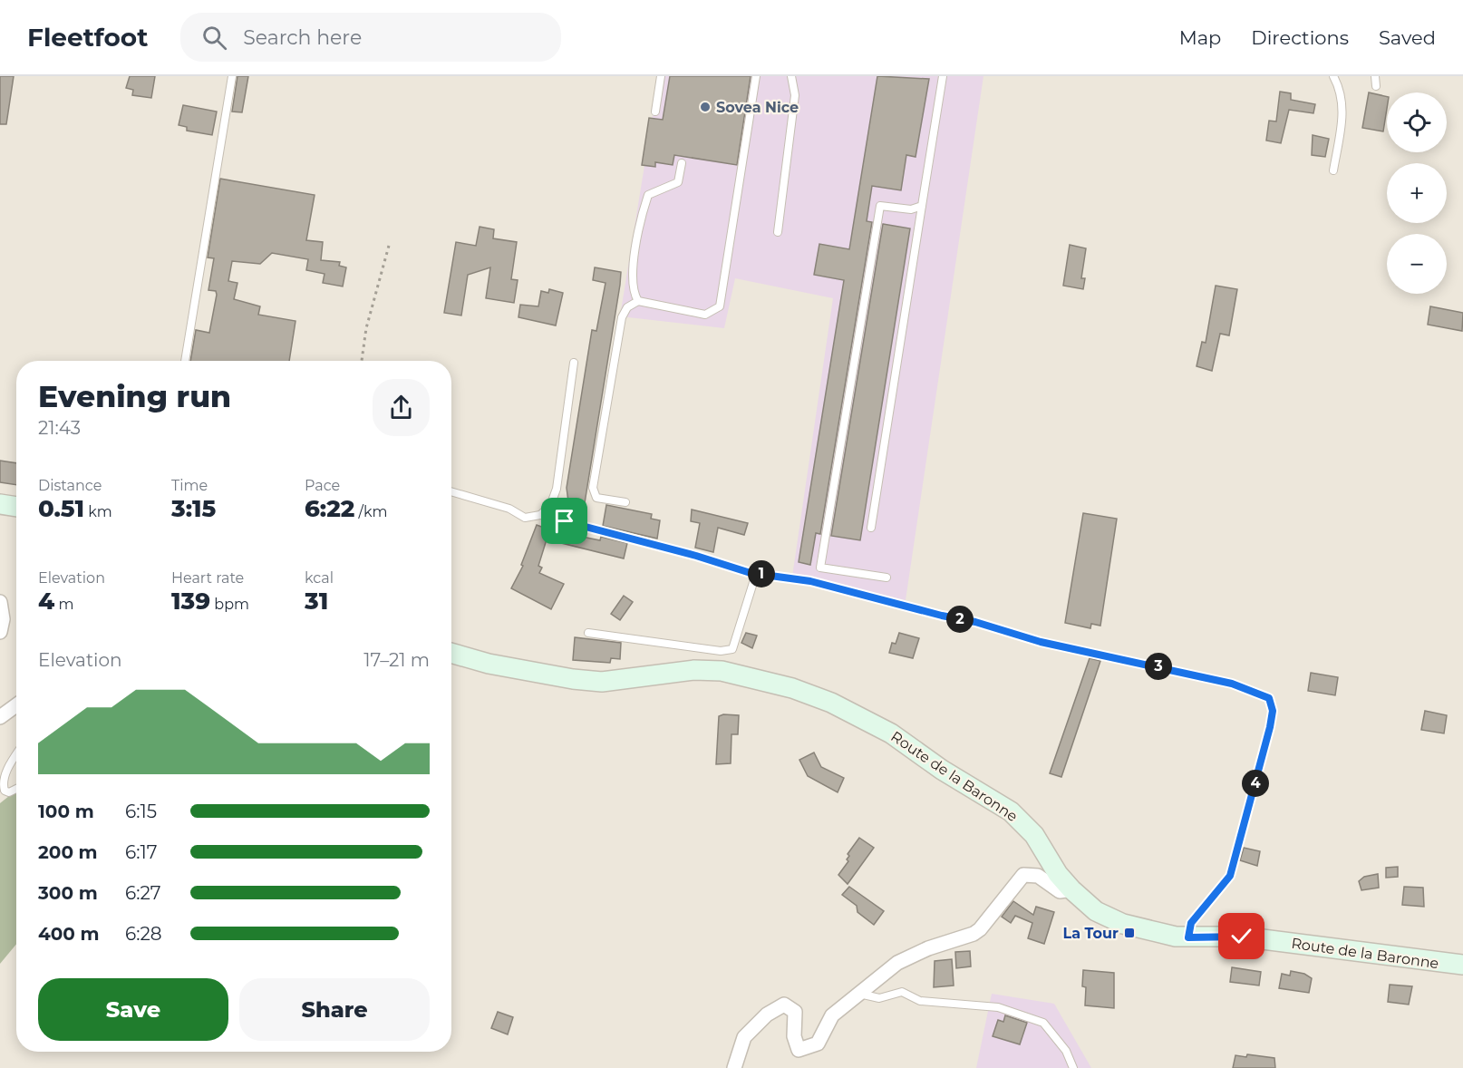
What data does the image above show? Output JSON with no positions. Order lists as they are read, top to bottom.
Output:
{
  "streets": {
    "main road": ["Route de la Baronne"]
  },
  "places": {
    "other": ["Sovea Nice"],
    "transit": ["La Tour"]
  },
  "page": {
    "header": "Fleetfoot",
    "search": "Search here",
    "nav": ["Map", "Directions", "Saved"],
    "map_buttons": ["+", "−"],
    "heading": ["Evening run", "21:43"],
    "stats": [
      ["Distance", "0.51 km"],
      ["Time", "3:15"],
      ["Pace", "6:22 /km"],
      ["Elevation", "4 m"],
      ["Heart rate", "139 bpm"],
      ["kcal", "31"]
    ],
    "pins": [
      "1",
      "2",
      "3",
      "4"
    ],
    "chart": ["Elevation", "17–21 m"],
    "list": [
      {
        "name": "100 m",
        "note": "6:15"
      },
      {
        "name": "200 m",
        "note": "6:17"
      },
      {
        "name": "300 m",
        "note": "6:27"
      },
      {
        "name": "400 m",
        "note": "6:28"
      }
    ],
    "buttons": ["Save", "Share"]
  }
}
